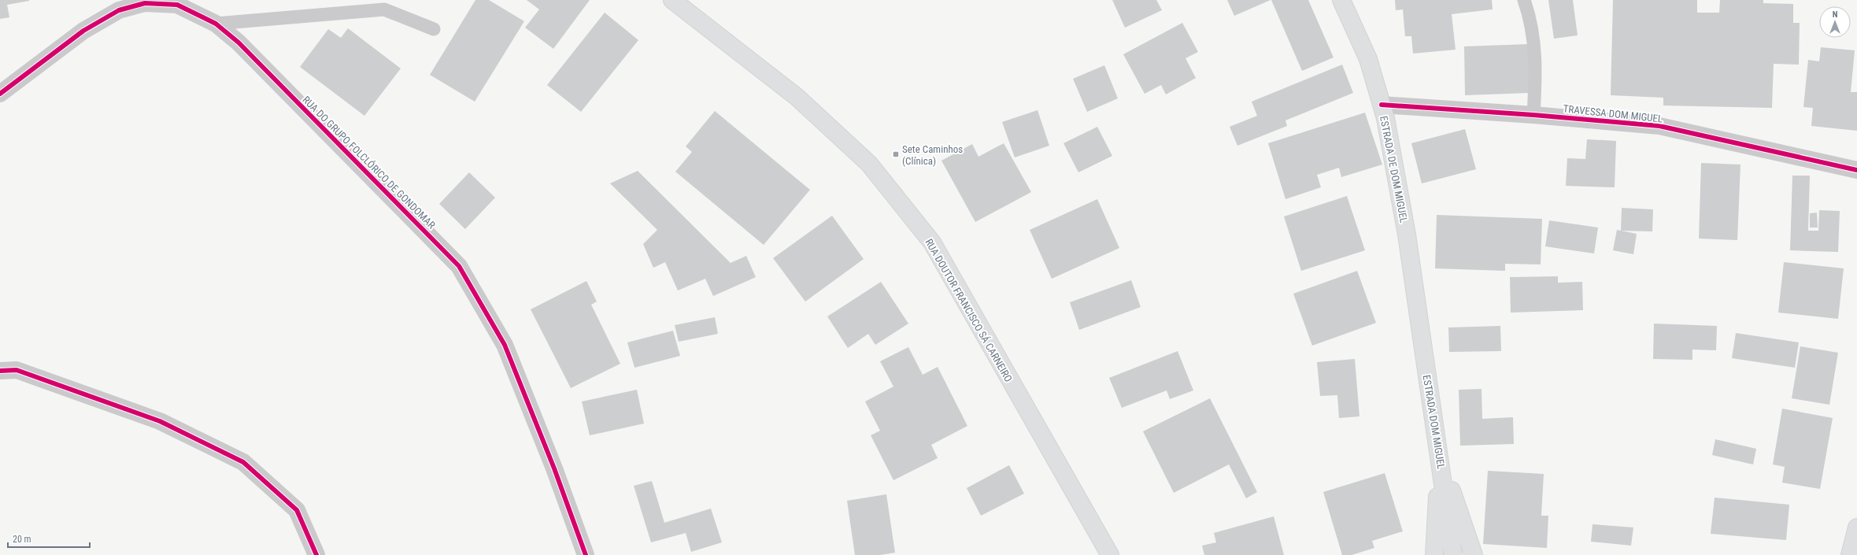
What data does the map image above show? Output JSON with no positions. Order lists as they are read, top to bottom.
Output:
{
  "streets": {
    "main road": ["ESTRADA DE DOM MIGUEL", "RUA DOUTOR FRANCISCO SÁ CARNEIRO", "ESTRADA DOM MIGUEL"],
    "street": ["TRAVESSA DOM MIGUEL", "RUA DO GRUPO FOLCLÓRICO DE GONDOMAR"]
  },
  "crossings": [
    ["TRAVESSA DOM MIGUEL", "ESTRADA DE DOM MIGUEL"],
    ["ESTRADA DE DOM MIGUEL", "ESTRADA DOM MIGUEL"]
  ],
  "places": {
    "transit": ["Sete Caminhos (Clínica)"]
  },
  "scale_bar": "20 m",
  "north": "top"
}
